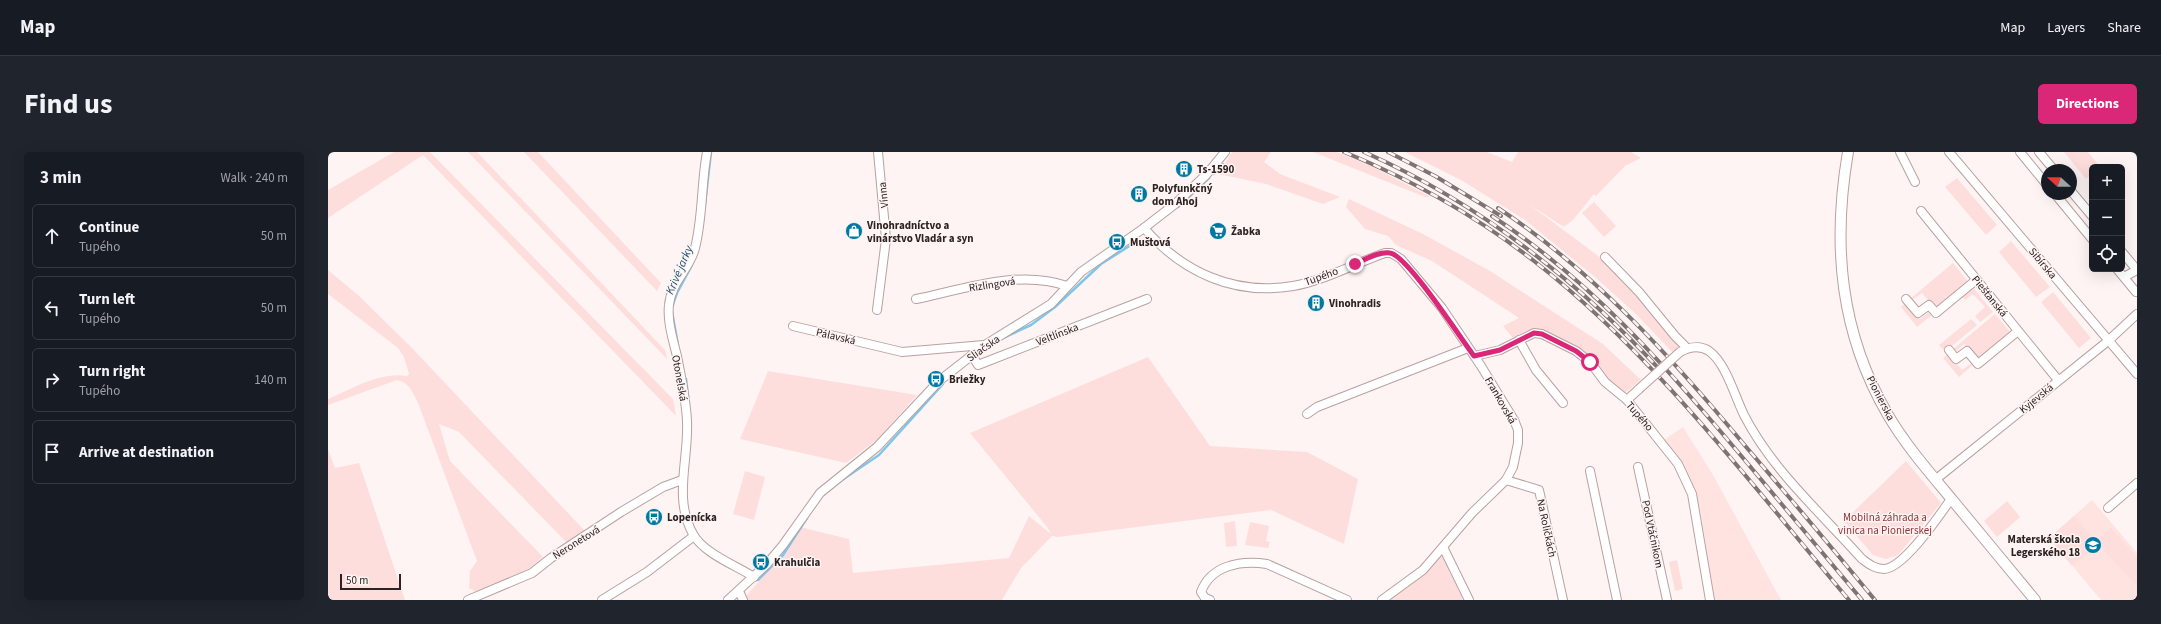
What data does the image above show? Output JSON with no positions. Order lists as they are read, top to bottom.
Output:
{
  "streets": {
    "street": [
      "Vínna",
      "Sibírska",
      "Tupého",
      "Rizlingová",
      "Piešťanská",
      "Veltlínska",
      "Pálavská",
      "Sliačska",
      "Otonelská",
      "Pionierska",
      "Kyjevská",
      "Frankovská",
      "Na Roličkách",
      "Pod Vtáčnikom",
      "Neronetová"
    ]
  },
  "crossings": [
    ["Sibírska", "Kyjevská"],
    ["Tupého", "Sliačska"],
    ["Tupého", "Frankovská"],
    ["Rizlingová", "Sliačska"],
    ["Piešťanská", "Kyjevská"],
    ["Veltlínska", "Sliačska"],
    ["Pálavská", "Sliačska"],
    ["Sliačska", "Otonelská"],
    ["Otonelská", "Neronetová"],
    ["Pionierska", "Kyjevská"],
    ["Frankovská", "Na Roličkách"]
  ],
  "water": ["Krivé jarky"],
  "parks": ["Mobilná záhrada a vinica na Pionierskej"],
  "places": {
    "building": ["Ts-1590", "Polyfunkčný dom Ahoj", "Vinohradis"],
    "shop": ["Vinohradníctvo a vinárstvo Vladár a syn"],
    "supermarket": ["Žabka"],
    "bus stop": [
      "Muštová",
      "Briežky",
      "Lopenícka",
      "Krahulčia"
    ],
    "school or university": ["Materská škola Legerského 18"]
  },
  "scale_bar": "50 m",
  "north": "left",
  "page": {
    "header": "Map",
    "nav": ["Map", "Layers", "Share"],
    "title": "Find us",
    "buttons": "Directions",
    "heading": ["3 min", "Walk · 240 m"],
    "map_buttons": ["+", "−"],
    "list": [
      ["Continue", "Tupého", "50 m"],
      ["Turn left", "Tupého", "50 m"],
      ["Turn right", "Tupého", "140 m"],
      "Arrive at destination"
    ],
    "scale": "50 m"
  }
}
